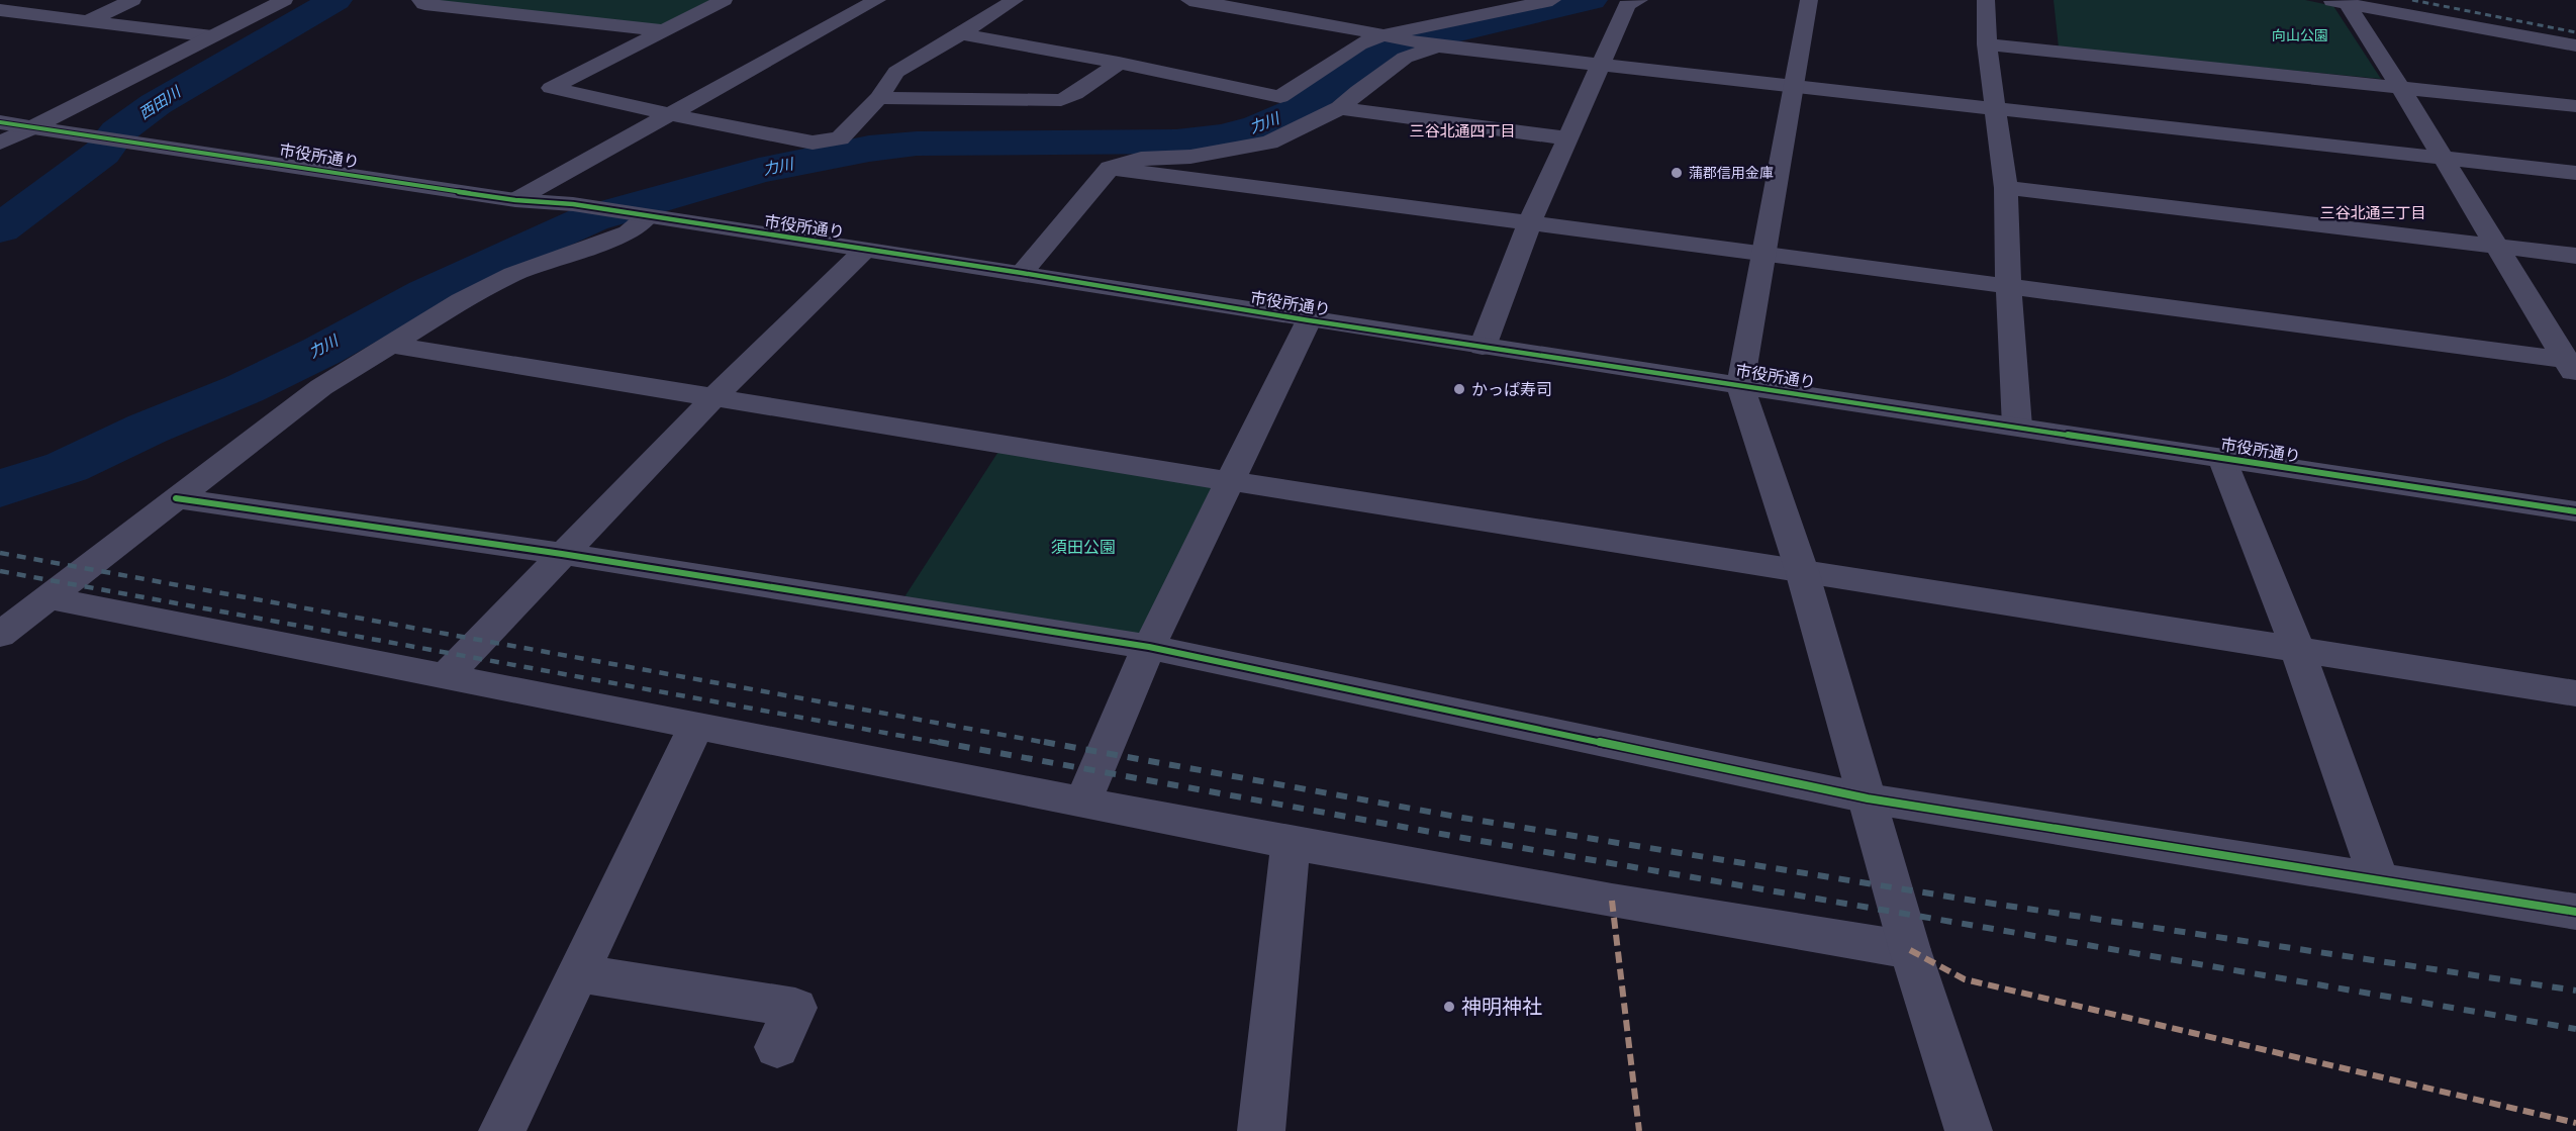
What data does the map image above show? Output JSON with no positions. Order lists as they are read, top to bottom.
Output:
{
  "streets": {
    "street": ["市役所通り"]
  },
  "districts": ["三谷北通四丁目", "三谷北通三丁目"],
  "water": ["西田川", "力川"],
  "parks": ["向山公園", "須田公園"],
  "places": ["蒲郡信用金庫", "かっぱ寿司", "神明神社"]
}
